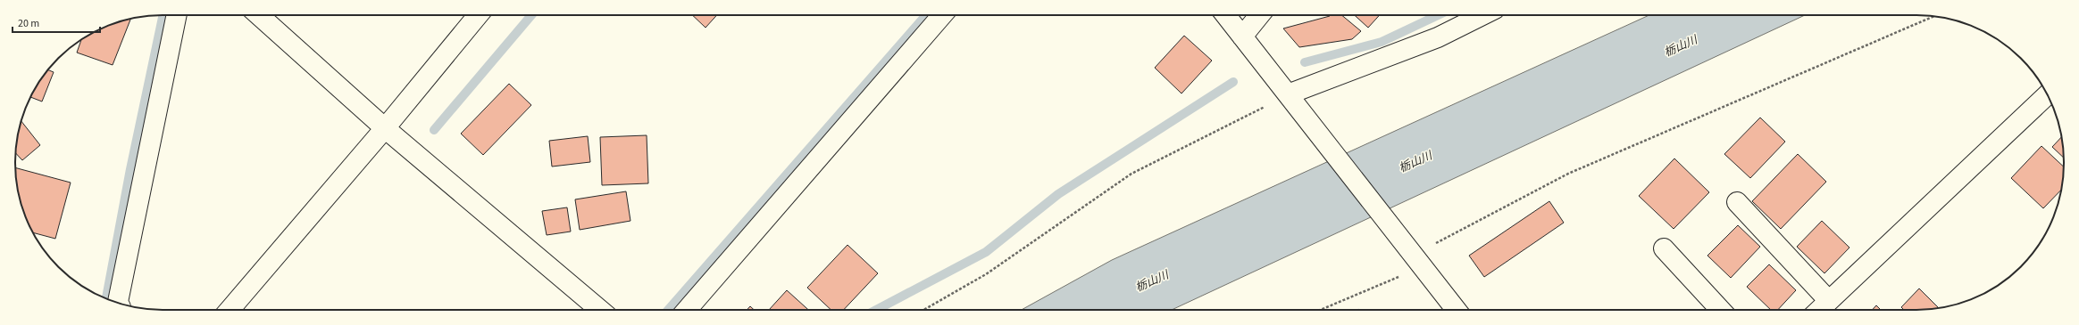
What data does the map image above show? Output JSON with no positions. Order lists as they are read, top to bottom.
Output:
{
  "water": ["栃山川"],
  "scale_bar": "20 m"
}
